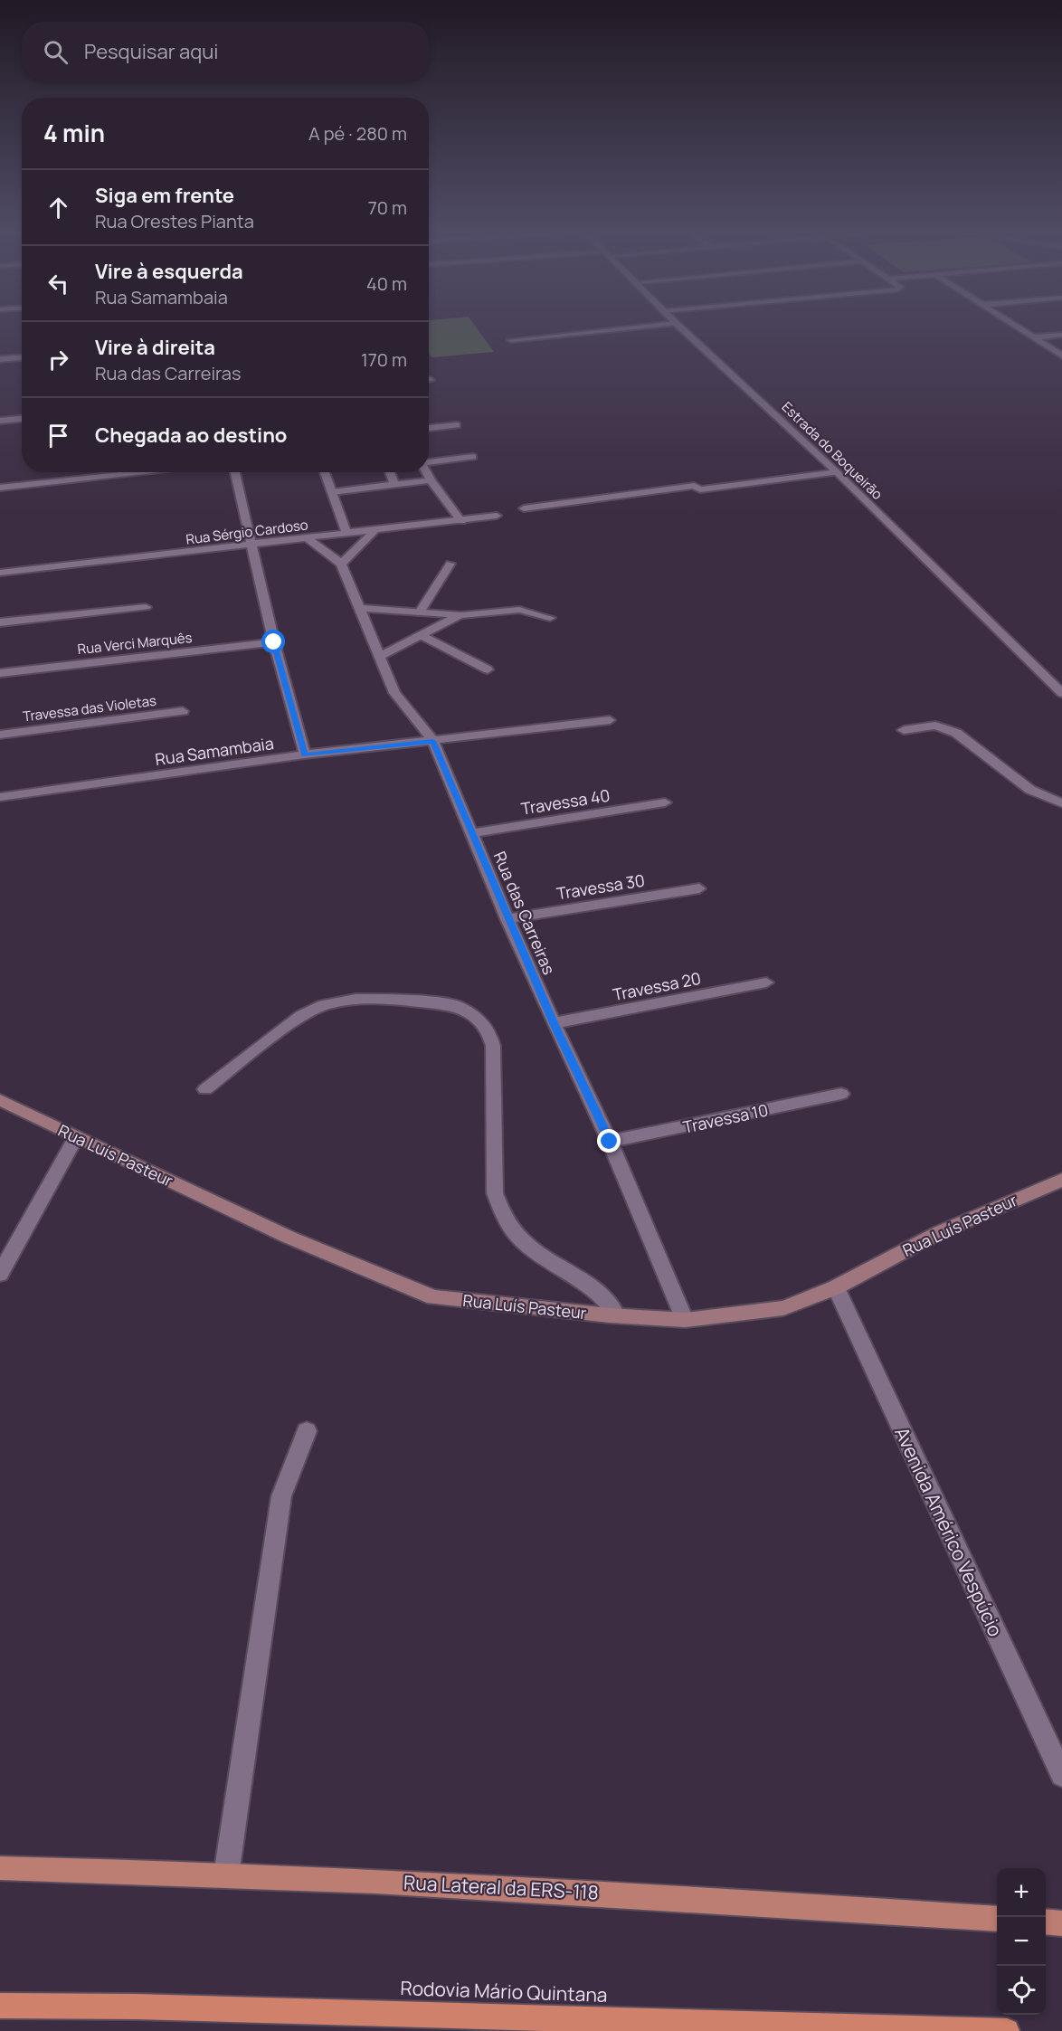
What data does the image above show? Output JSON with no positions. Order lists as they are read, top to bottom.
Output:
{
  "streets": {
    "highway": ["Rodovia Mário Quintana"],
    "main road": ["Rua Luís Pasteur", "Rua Lateral da ERS-118"],
    "street": [
      "Estrada do Boqueirão",
      "Rua Sérgio Cardoso",
      "Rua Verci Marquês",
      "Travessa das Violetas",
      "Rua Samambaia",
      "Travessa 40",
      "Travessa 30",
      "Rua das Carreiras",
      "Travessa 20",
      "Travessa 10",
      "Avenida Américo Vespúcio"
    ]
  },
  "crossings": [
    ["Rua Samambaia", "Rua das Carreiras"],
    ["Travessa 40", "Rua das Carreiras"],
    ["Travessa 30", "Rua das Carreiras"],
    ["Rua das Carreiras", "Travessa 20"],
    ["Rua das Carreiras", "Travessa 10"],
    ["Rua das Carreiras", "Rua Luís Pasteur"],
    ["Rua Luís Pasteur", "Avenida Américo Vespúcio"]
  ],
  "page": {
    "search": "Pesquisar aqui",
    "heading": ["4 min", "A pé · 280 m"],
    "list": [
      ["Siga em frente", "Rua Orestes Pianta", "70 m"],
      ["Vire à esquerda", "Rua Samambaia", "40 m"],
      ["Vire à direita", "Rua das Carreiras", "170 m"],
      "Chegada ao destino"
    ],
    "map_buttons": ["+", "−"]
  }
}
